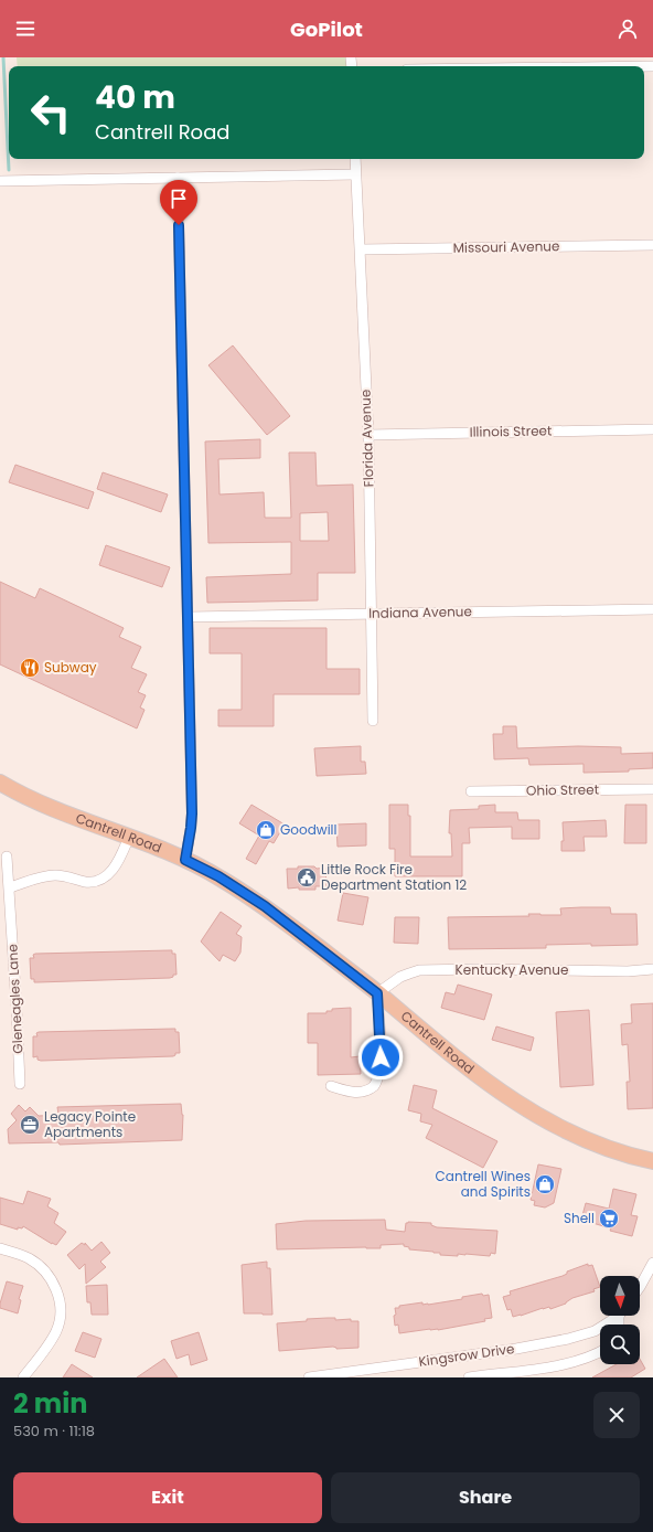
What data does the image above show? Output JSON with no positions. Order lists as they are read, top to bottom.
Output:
{
  "streets": {
    "main road": ["Cantrell Road"],
    "street": [
      "Missouri Avenue",
      "Illinois Street",
      "Florida Avenue",
      "Indiana Avenue",
      "Ohio Street",
      "Kentucky Avenue",
      "Gleneagles Lane",
      "Kingsrow Drive"
    ]
  },
  "crossings": [
    ["Missouri Avenue", "Florida Avenue"],
    ["Illinois Street", "Florida Avenue"],
    ["Florida Avenue", "Indiana Avenue"],
    ["Cantrell Road", "Kentucky Avenue"]
  ],
  "places": {
    "restaurant": ["Subway"],
    "shop": ["Goodwill", "Cantrell Wines and Spirits"],
    "public building": ["Little Rock Fire Department Station 12"],
    "office": ["Legacy Pointe Apartments"],
    "supermarket": ["Shell"]
  },
  "north": "bottom",
  "page": {
    "header": "GoPilot",
    "turn": ["40 m", "Cantrell Road"],
    "heading": ["2 min", "530 m · 11:18"],
    "buttons": ["Exit", "Share"]
  }
}
